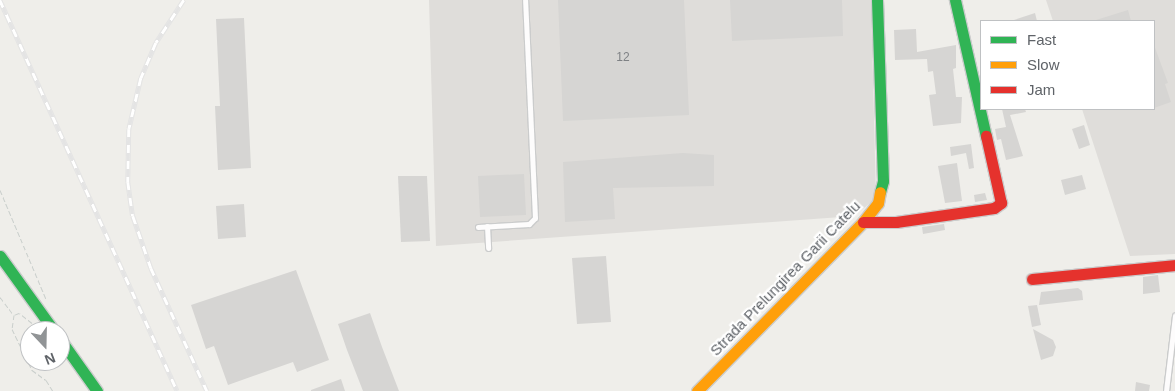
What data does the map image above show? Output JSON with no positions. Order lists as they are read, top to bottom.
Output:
{
  "streets": {
    "street": ["Strada Prelungirea Garii Catelu"]
  },
  "house_numbers": ["12"],
  "legend": ["Fast", "Slow", "Jam"],
  "north": "bottom"
}
